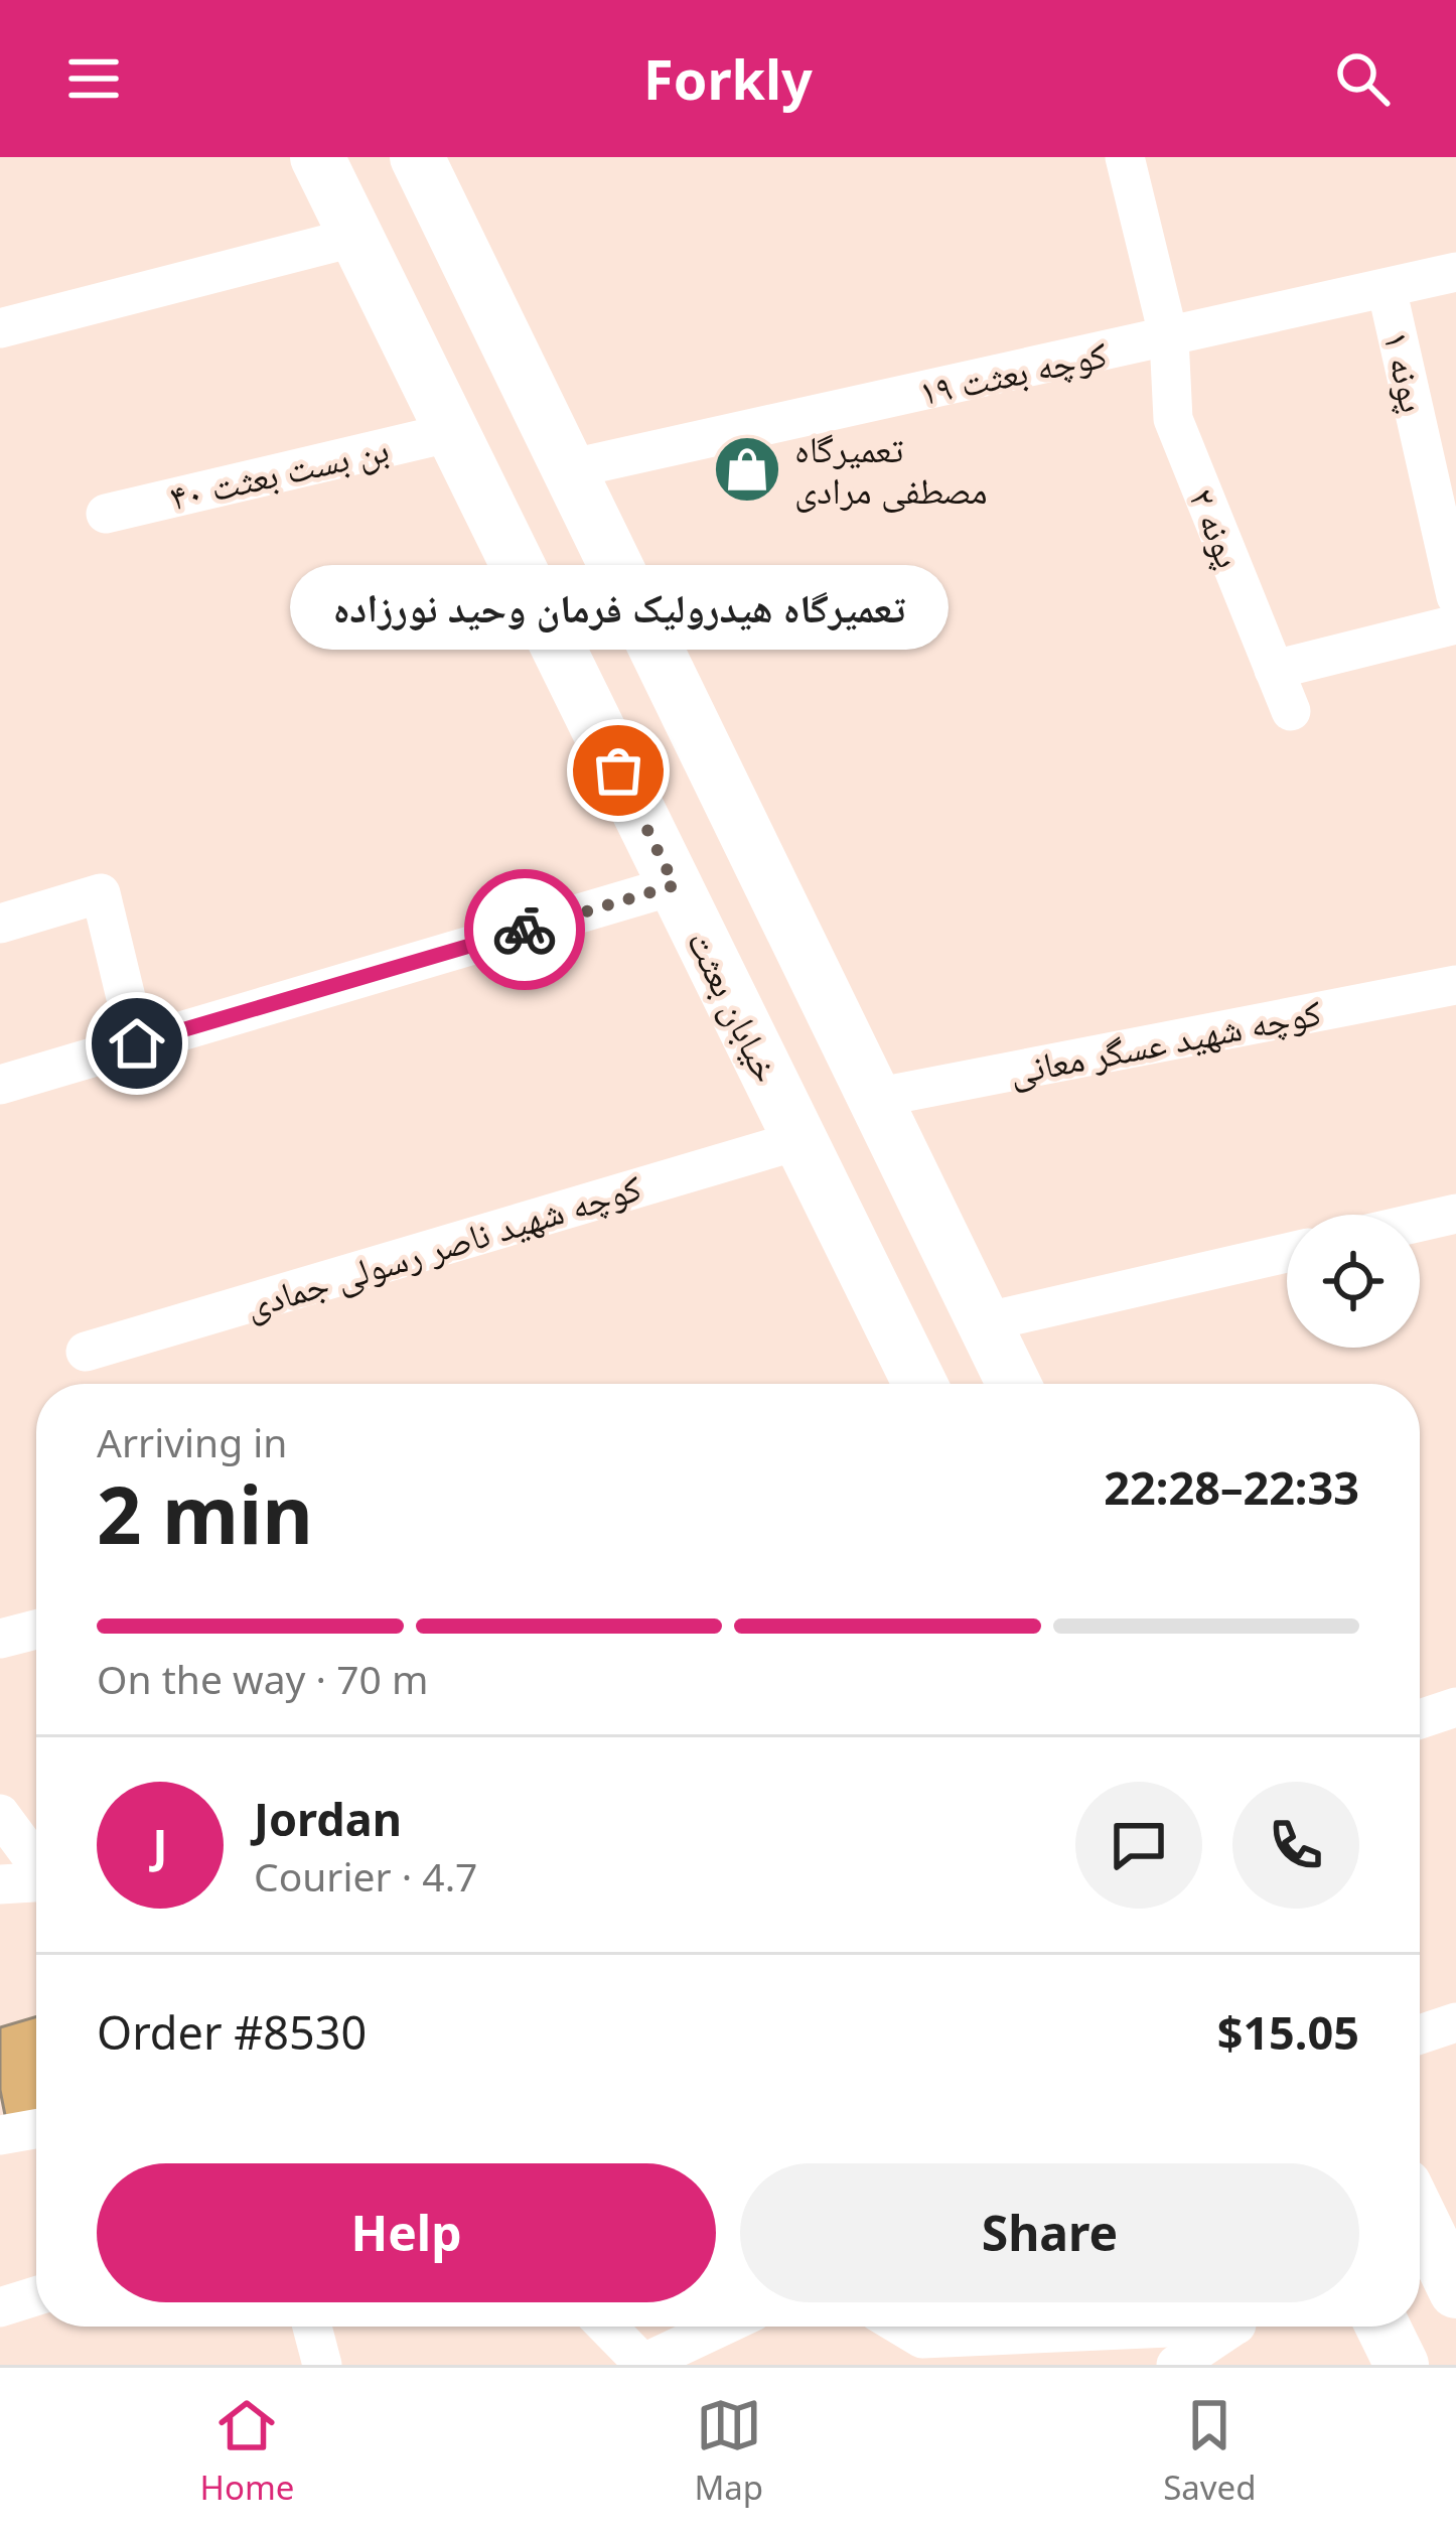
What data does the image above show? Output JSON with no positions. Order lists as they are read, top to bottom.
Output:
{
  "streets": {
    "main road": ["خیابان بعثت"],
    "street": [
      "پونه ۱",
      "کوچه بعثت ۱۹",
      "بن بست بعثت ۴۰",
      "پونه ۲",
      "کوچه شهید عسگر معانی",
      "کوچه شهید ناصر رسولی جمادی"
    ]
  },
  "crossings": [
    ["پونه ۱", "کوچه بعثت ۱۹"],
    ["کوچه بعثت ۱۹", "پونه ۲"],
    ["بن بست بعثت ۴۰", "خیابان بعثت"],
    ["خیابان بعثت", "کوچه شهید ناصر رسولی جمادی"]
  ],
  "places": {
    "shop": ["تعمیرگاه مصطفی مرادی"],
    "other": ["تعمیرگاه هیدرولیک فرمان وحید نورزاده"]
  },
  "page": {
    "header": "Forkly",
    "bubble": "تعمیرگاه هیدرولیک فرمان وحید نورزاده",
    "heading": ["2 min", "Arriving in", "22:28–22:33"],
    "panel": [
      "Jordan",
      "Courier · 4.7",
      "Order #8530",
      "$15.05"
    ],
    "bar": "On the way · 70 m",
    "round": "J",
    "buttons": ["Help", "Share"],
    "tabs": ["Home", "Map", "Saved"]
  }
}
